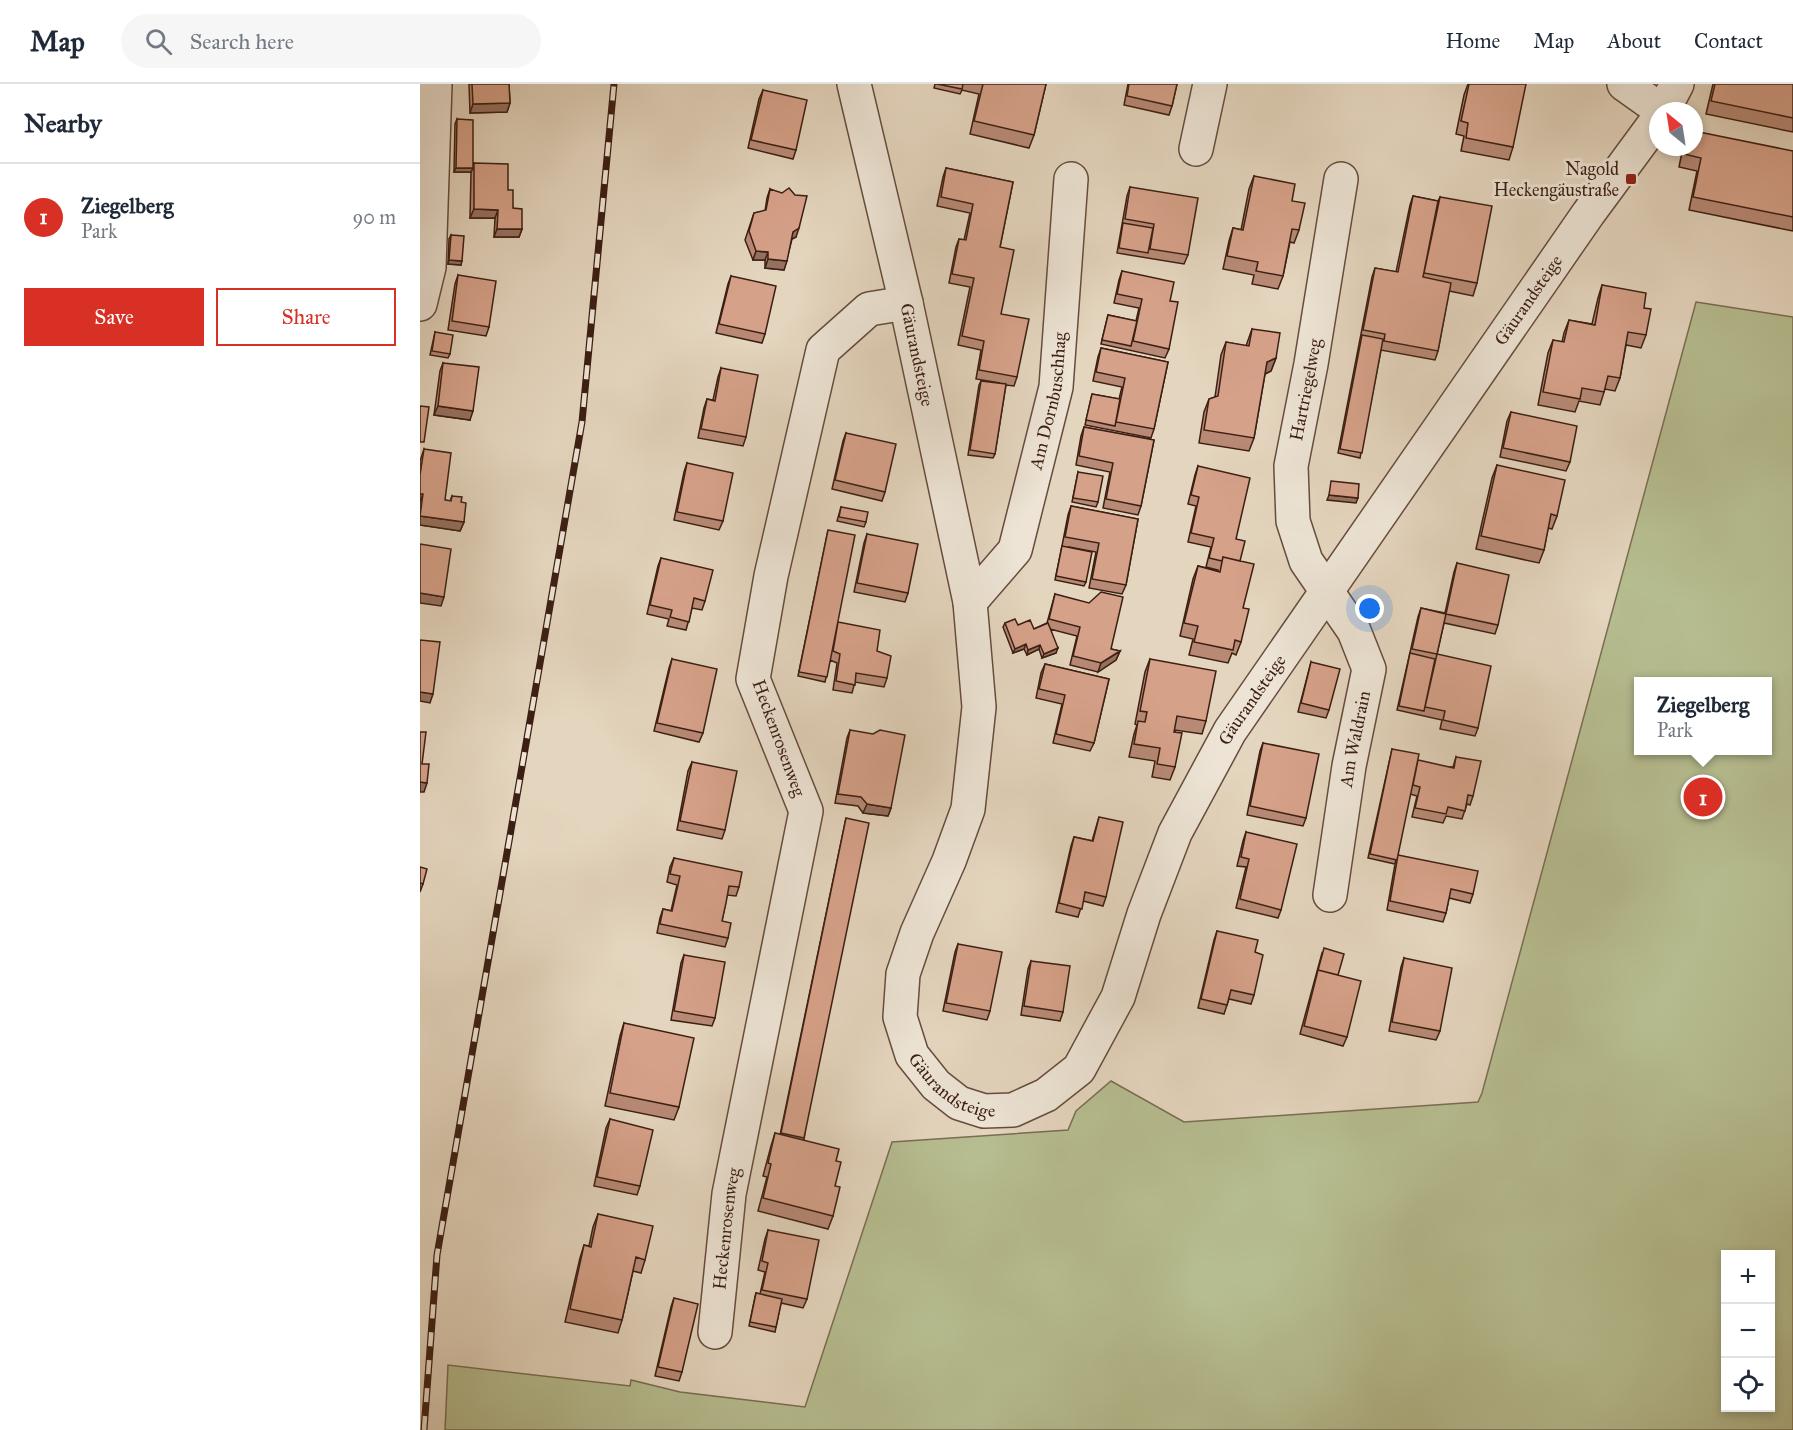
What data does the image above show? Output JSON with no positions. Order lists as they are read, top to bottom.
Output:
{
  "streets": {
    "street": [
      "Gäurandsteige",
      "Hartriegelweg",
      "Am Dornbuschhag",
      "Heckenrosenweg",
      "Am Waldrain"
    ]
  },
  "crossings": [
    ["Gäurandsteige", "Hartriegelweg"],
    ["Gäurandsteige", "Am Dornbuschhag"],
    ["Gäurandsteige", "Heckenrosenweg"],
    ["Gäurandsteige", "Am Waldrain"],
    ["Hartriegelweg", "Am Waldrain"]
  ],
  "places": {
    "transit": ["Nagold Heckengäustraße"]
  },
  "north": "top left",
  "page": {
    "header": "Map",
    "search": "Search here",
    "nav": [
      "Home",
      "Map",
      "About",
      "Contact"
    ],
    "heading": "Nearby",
    "list": [
      {
        "mark": "1",
        "name": "Ziegelberg",
        "note": "Park",
        "value": "90 m"
      }
    ],
    "buttons": ["Save", "Share"],
    "popup": ["Ziegelberg", "Park"],
    "pins": "1",
    "map_buttons": ["+", "−"]
  }
}
